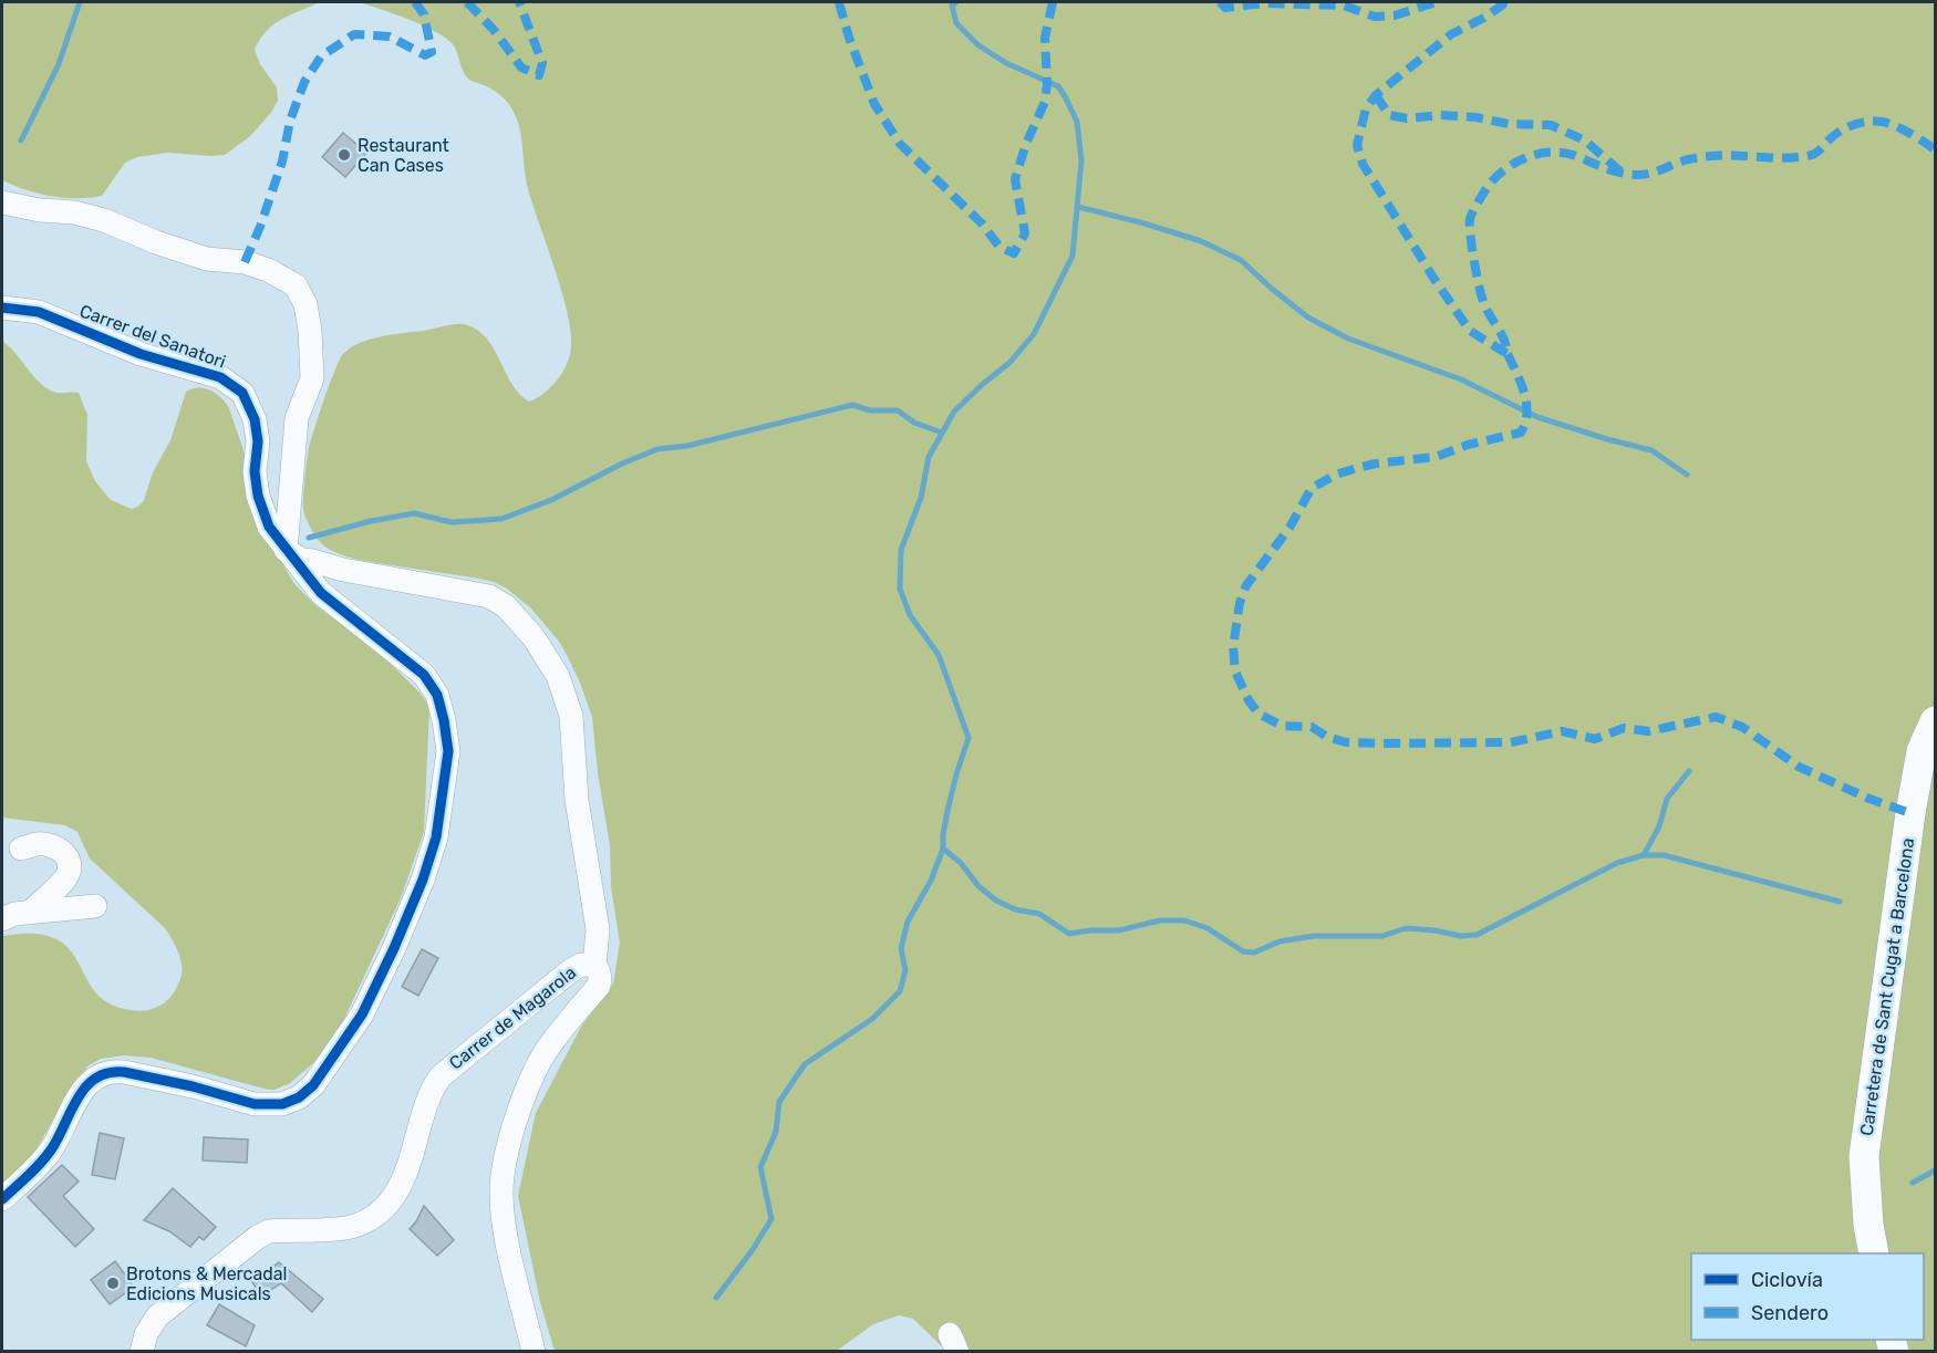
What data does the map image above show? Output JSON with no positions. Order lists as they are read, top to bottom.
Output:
{
  "streets": {
    "main road": ["Carretera de Sant Cugat a Barcelona"],
    "street": ["Carrer del Sanatori", "Carrer de Magarola"]
  },
  "places": ["Restaurant Can Cases", "Brotons & Mercadal Edicions Musicals"],
  "legend": ["Ciclovía", "Sendero"]
}
